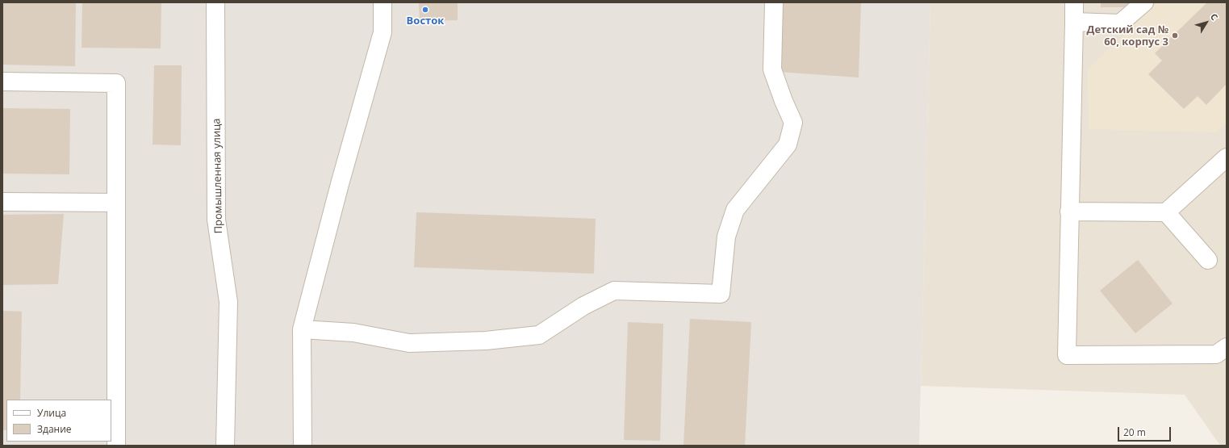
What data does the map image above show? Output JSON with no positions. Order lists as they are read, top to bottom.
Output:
{
  "streets": {
    "street": ["Промышленная улица"]
  },
  "places": ["Восток", "Детский сад № 60, корпус 3"],
  "legend": ["Улица", "Здание"],
  "scale_bar": "20 m",
  "north": "top right"
}
